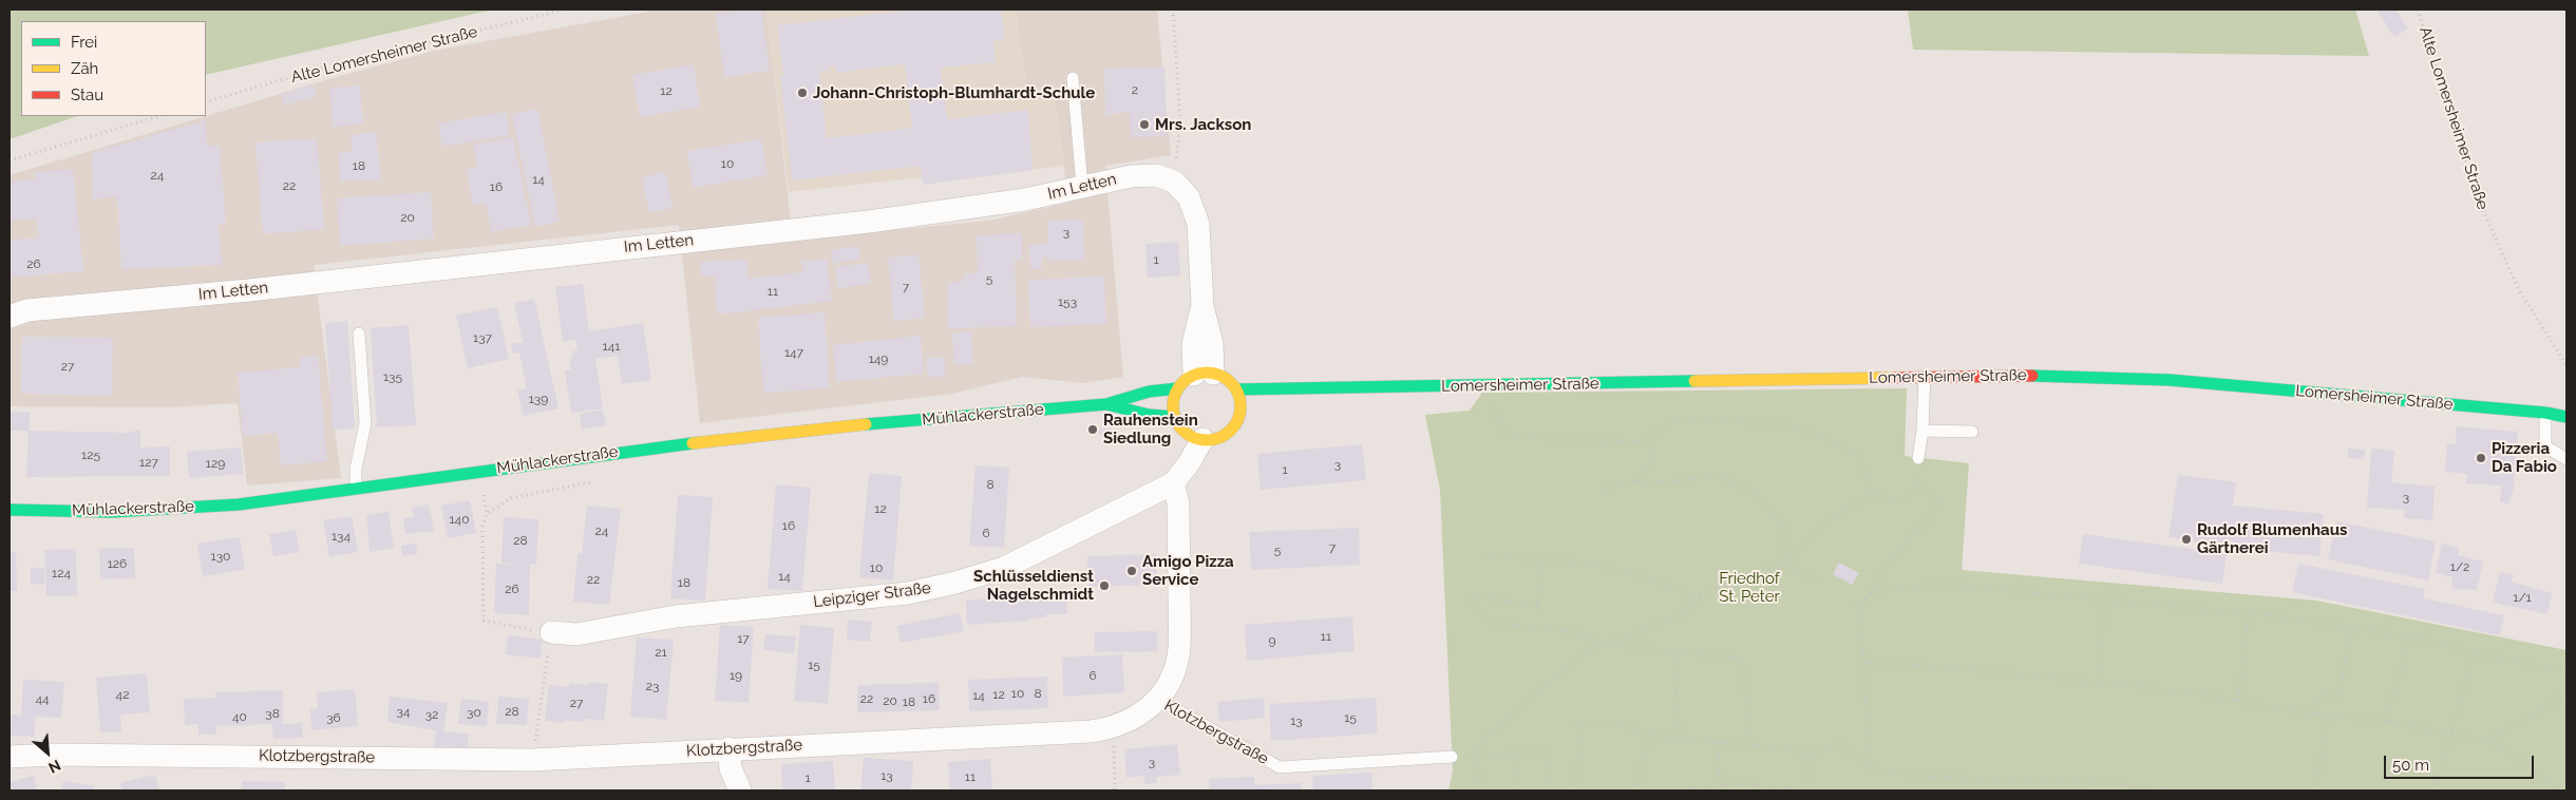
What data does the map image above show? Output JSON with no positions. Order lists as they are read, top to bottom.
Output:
{
  "streets": {
    "street": [
      "Im Letten",
      "Lomersheimer Straße",
      "Mühlackerstraße",
      "Leipziger Straße",
      "Klotzbergstraße"
    ],
    "path": ["Alte Lomersheimer Straße"]
  },
  "crossings": [
    ["Lomersheimer Straße", "Mühlackerstraße"]
  ],
  "parks": ["Friedhof St. Peter"],
  "places": [
    "Johann-Christoph-Blumhardt-Schule",
    "Mrs. Jackson",
    "Rauhenstein Siedlung",
    "Pizzeria Da Fabio",
    "Rudolf Blumenhaus Gärtnerei",
    "Amigo Pizza Service",
    "Schlüsseldienst Nagelschmidt"
  ],
  "house_numbers": [
    "2",
    "12",
    "10",
    "18",
    "24",
    "14",
    "22",
    "16",
    "20",
    "3",
    "1",
    "26",
    "5",
    "7",
    "11",
    "153",
    "137",
    "141",
    "147",
    "149",
    "27",
    "135",
    "139",
    "125",
    "127",
    "129",
    "3",
    "1",
    "8",
    "3",
    "12",
    "140",
    "16",
    "24",
    "6",
    "134",
    "28",
    "7",
    "5",
    "130",
    "126",
    "1/2",
    "10",
    "124",
    "14",
    "22",
    "18",
    "26",
    "1/1",
    "11",
    "17",
    "9",
    "21",
    "15",
    "19",
    "6",
    "23",
    "10",
    "8",
    "42",
    "12",
    "14",
    "44",
    "22",
    "16",
    "20",
    "18",
    "27",
    "34",
    "28",
    "30",
    "38",
    "32",
    "40",
    "36",
    "15",
    "13",
    "3",
    "13",
    "11",
    "1"
  ],
  "legend": ["Frei", "Zäh", "Stau"],
  "scale_bar": "50 m",
  "north": "bottom right"
}
